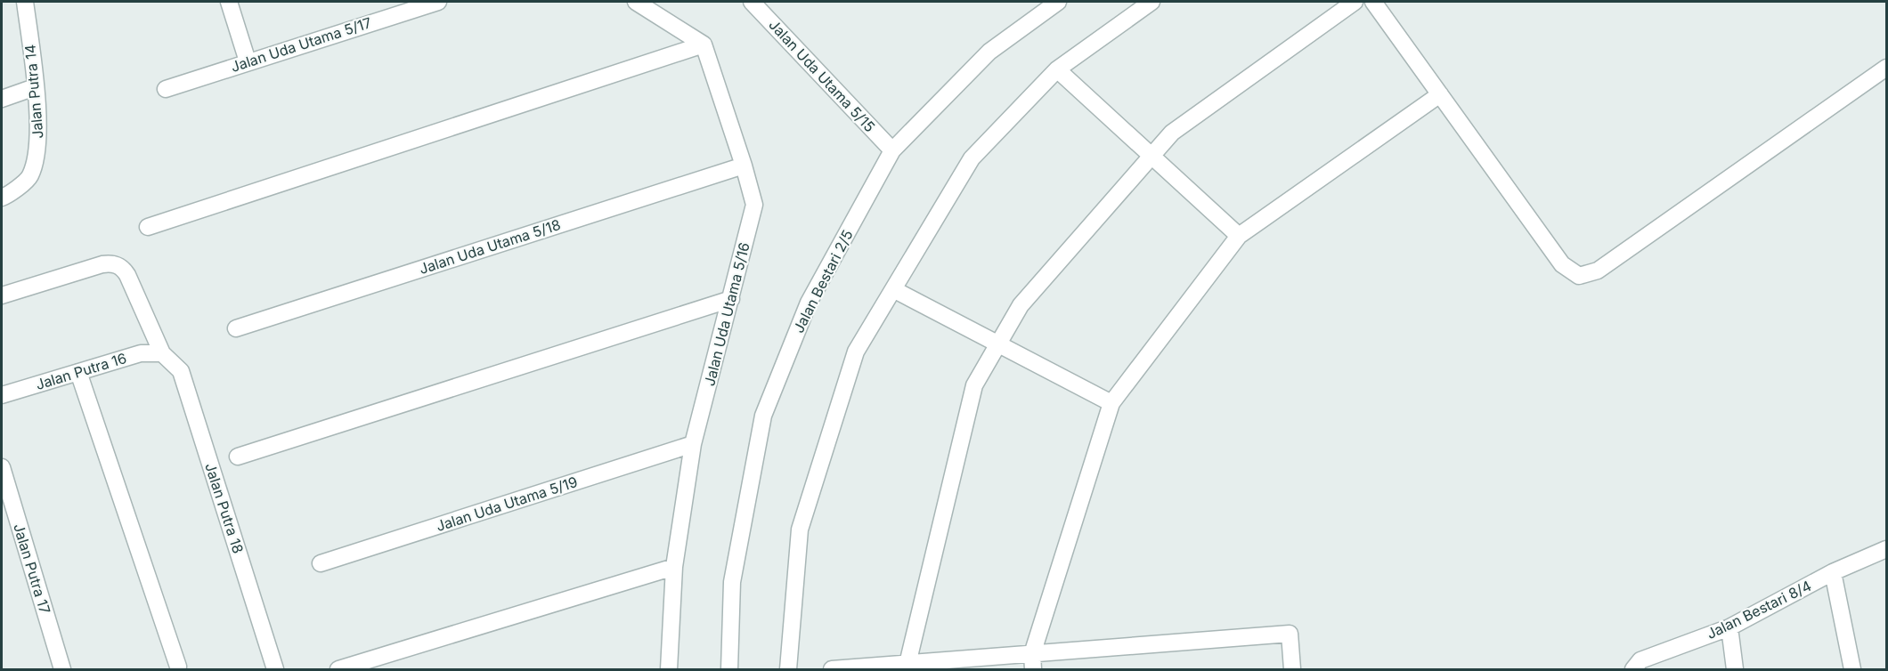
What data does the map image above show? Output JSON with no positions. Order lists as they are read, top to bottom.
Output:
{
  "streets": {
    "street": [
      "Jalan Uda Utama 5/17",
      "Jalan Uda Utama 5/15",
      "Jalan Putra 14",
      "Jalan Uda Utama 5/18",
      "Jalan Bestari 2/5",
      "Jalan Uda Utama 5/16",
      "Jalan Putra 16",
      "Jalan Uda Utama 5/19",
      "Jalan Putra 18",
      "Jalan Putra 17",
      "Jalan Bestari 8/4"
    ]
  },
  "crossings": [
    ["Jalan Uda Utama 5/15", "Jalan Bestari 2/5"],
    ["Jalan Uda Utama 5/18", "Jalan Uda Utama 5/16"],
    ["Jalan Uda Utama 5/16", "Jalan Uda Utama 5/19"],
    ["Jalan Putra 16", "Jalan Putra 18"]
  ]
}
